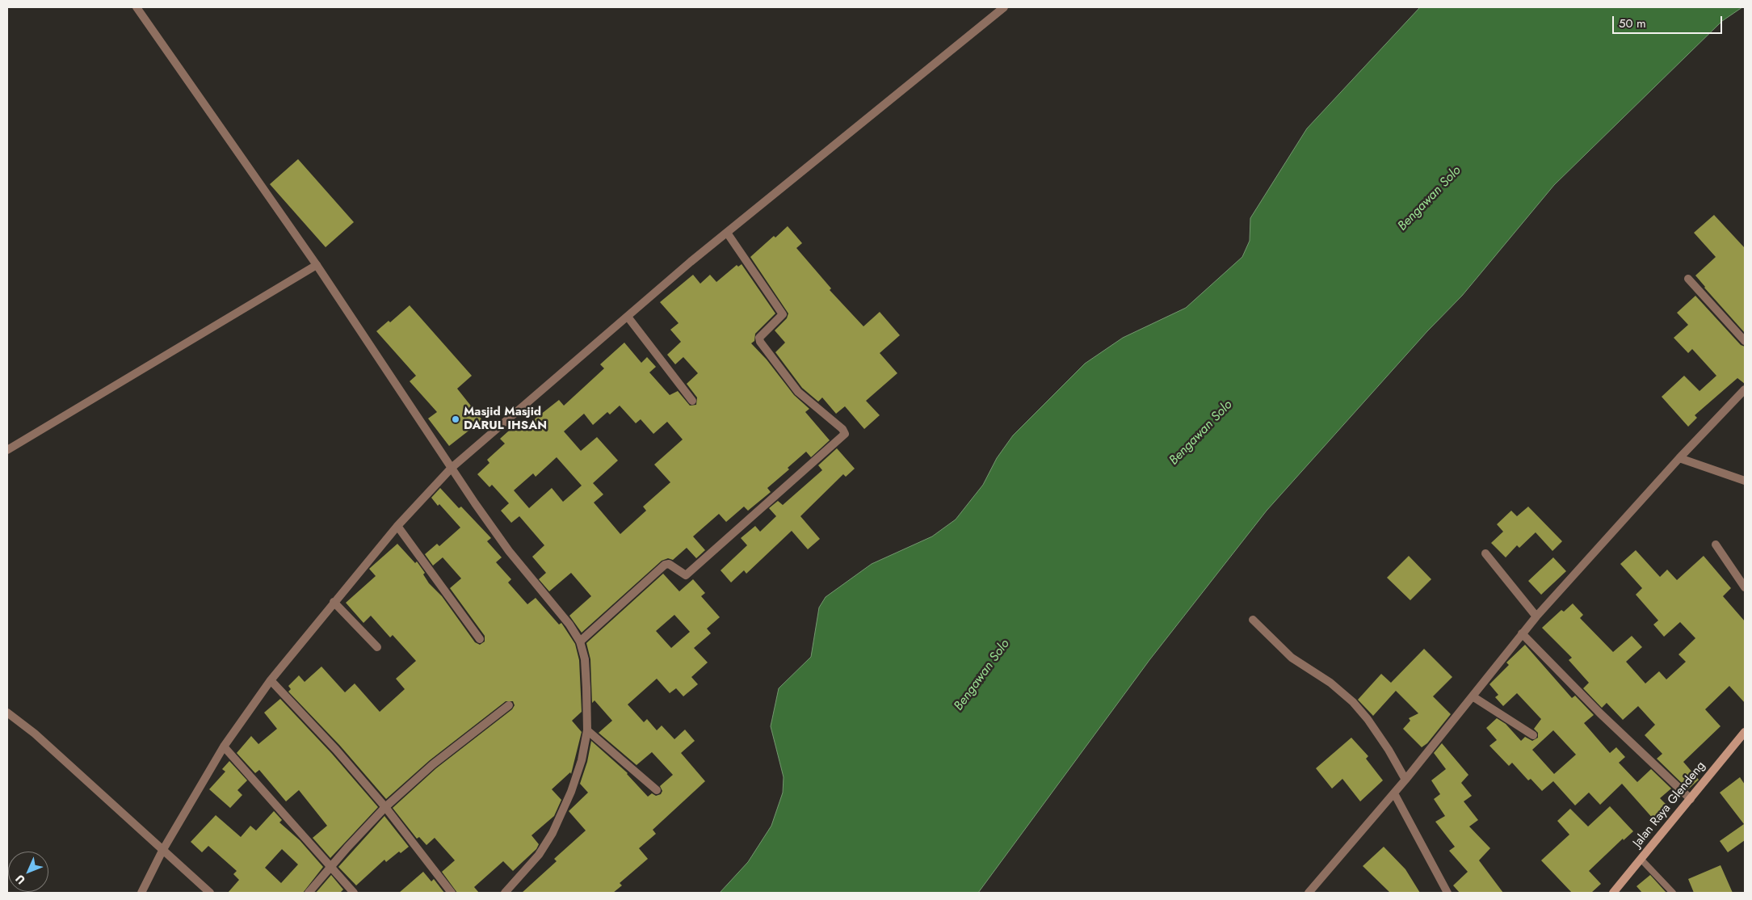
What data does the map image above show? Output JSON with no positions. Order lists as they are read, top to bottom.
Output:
{
  "streets": {
    "main road": ["Jalan Raya Glendeng"]
  },
  "water": ["Bengawan Solo"],
  "places": ["Masjid Masjid DARUL IHSAN"],
  "scale_bar": "50 m",
  "north": "bottom left"
}
